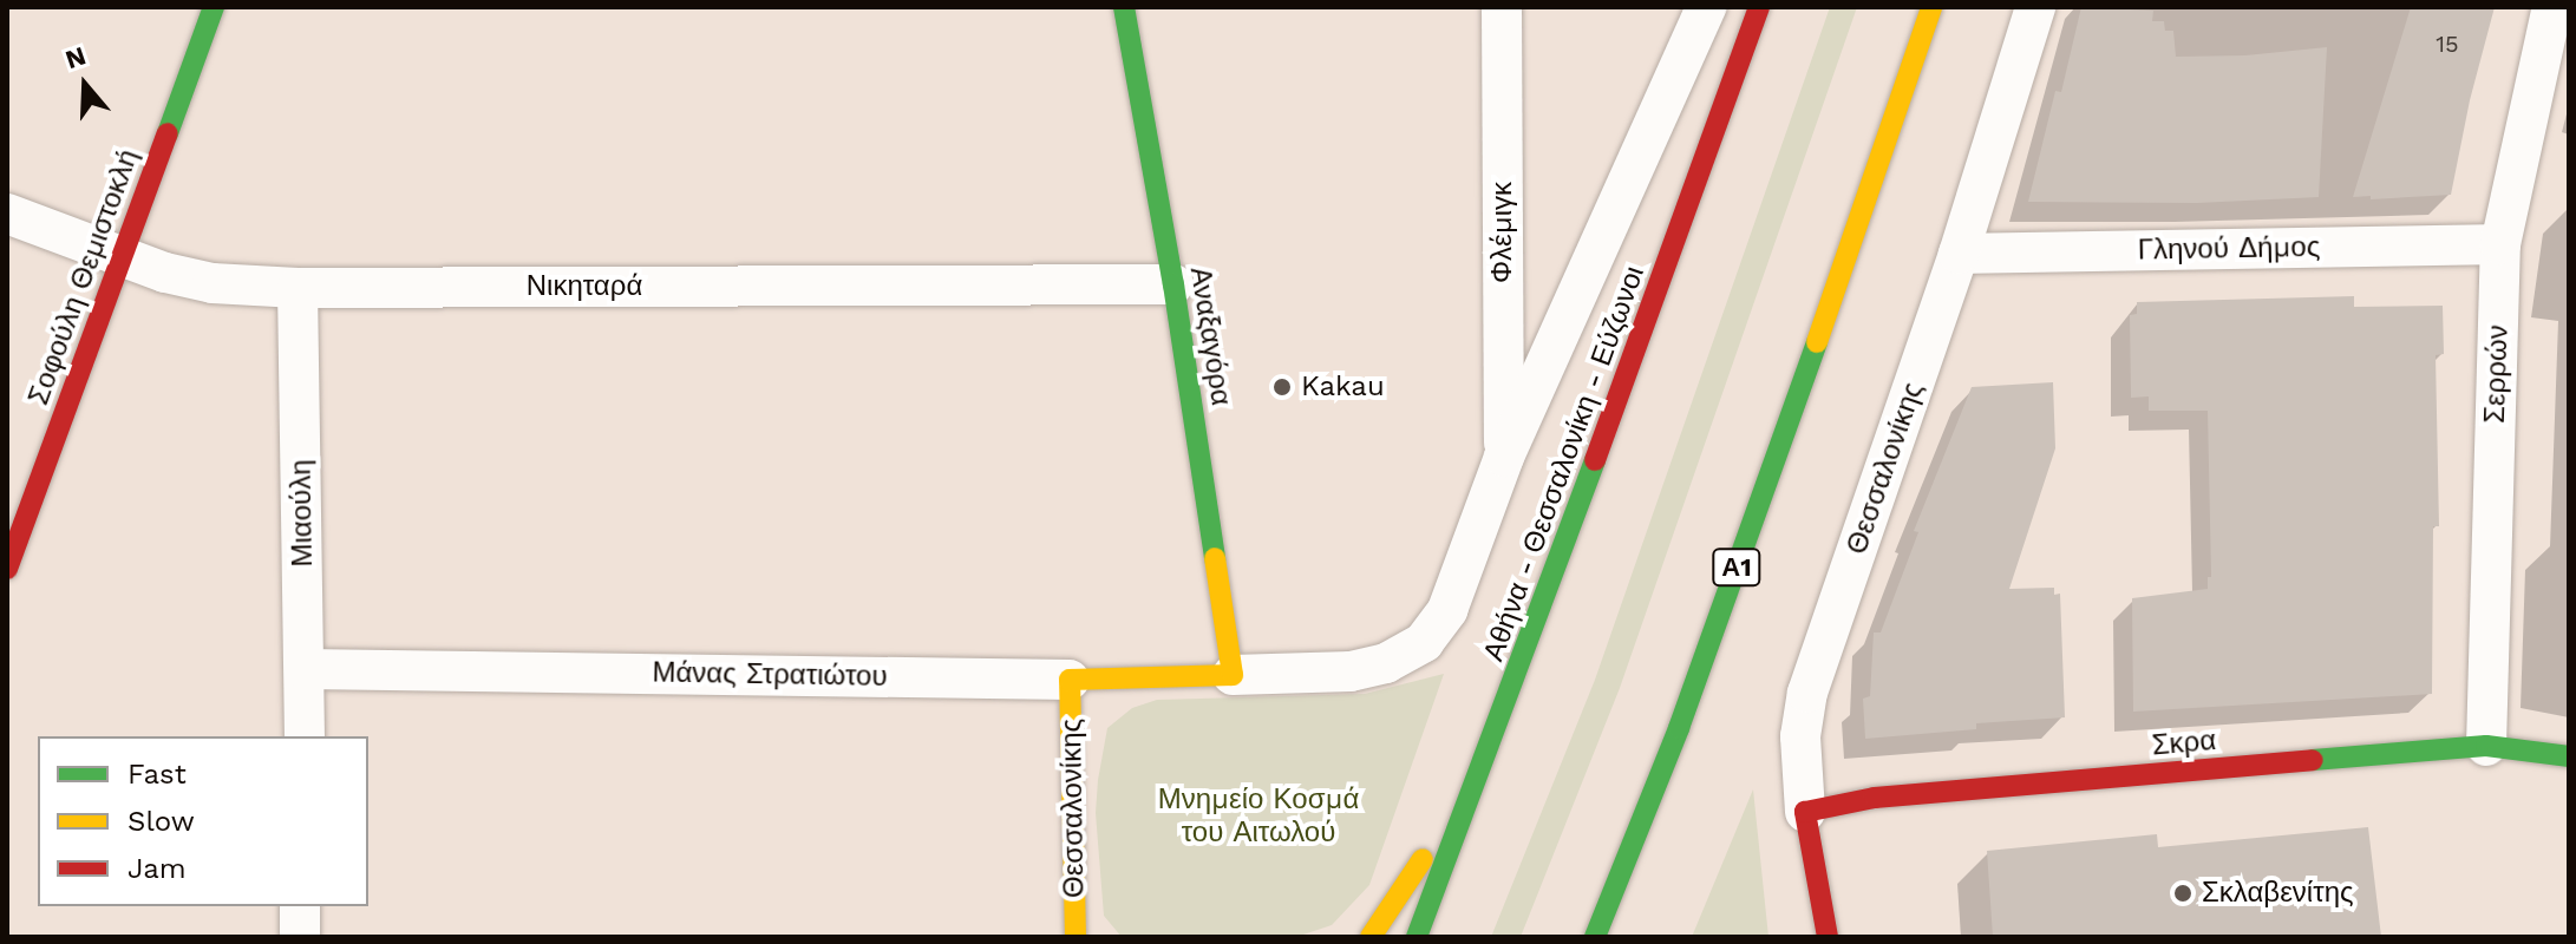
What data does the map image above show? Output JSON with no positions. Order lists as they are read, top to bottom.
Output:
{
  "streets": {
    "main road": [
      "Σοφούλη Θεμιστοκλή",
      "Αναξαγόρα",
      "Αθήνα - Θεσσαλονίκη - Εύζωνοι",
      "Θεσσαλονίκης",
      "Α1",
      "Μάνας Στρατιώτου",
      "Σκρα"
    ],
    "street": [
      "Φλέμιγκ",
      "Γληνού Δήμος",
      "Νικηταρά",
      "Σερρών",
      "Μιαούλη"
    ]
  },
  "crossings": [
    ["Γληνού Δήμος", "Σερρών"],
    ["Γληνού Δήμος", "Θεσσαλονίκης"],
    ["Σοφούλη Θεμιστοκλή", "Νικηταρά"],
    ["Νικηταρά", "Αναξαγόρα"],
    ["Νικηταρά", "Μιαούλη"],
    ["Αναξαγόρα", "Μάνας Στρατιώτου"],
    ["Σερρών", "Σκρα"],
    ["Θεσσαλονίκης", "Μάνας Στρατιώτου"],
    ["Θεσσαλονίκης", "Σκρα"],
    ["Μιαούλη", "Μάνας Στρατιώτου"]
  ],
  "parks": ["Μνημείο Κοσμά του Αιτωλού"],
  "places": ["Kakau", "Σκλαβενίτης"],
  "house_numbers": ["15"],
  "legend": ["Fast", "Slow", "Jam"],
  "north": "top"
}
